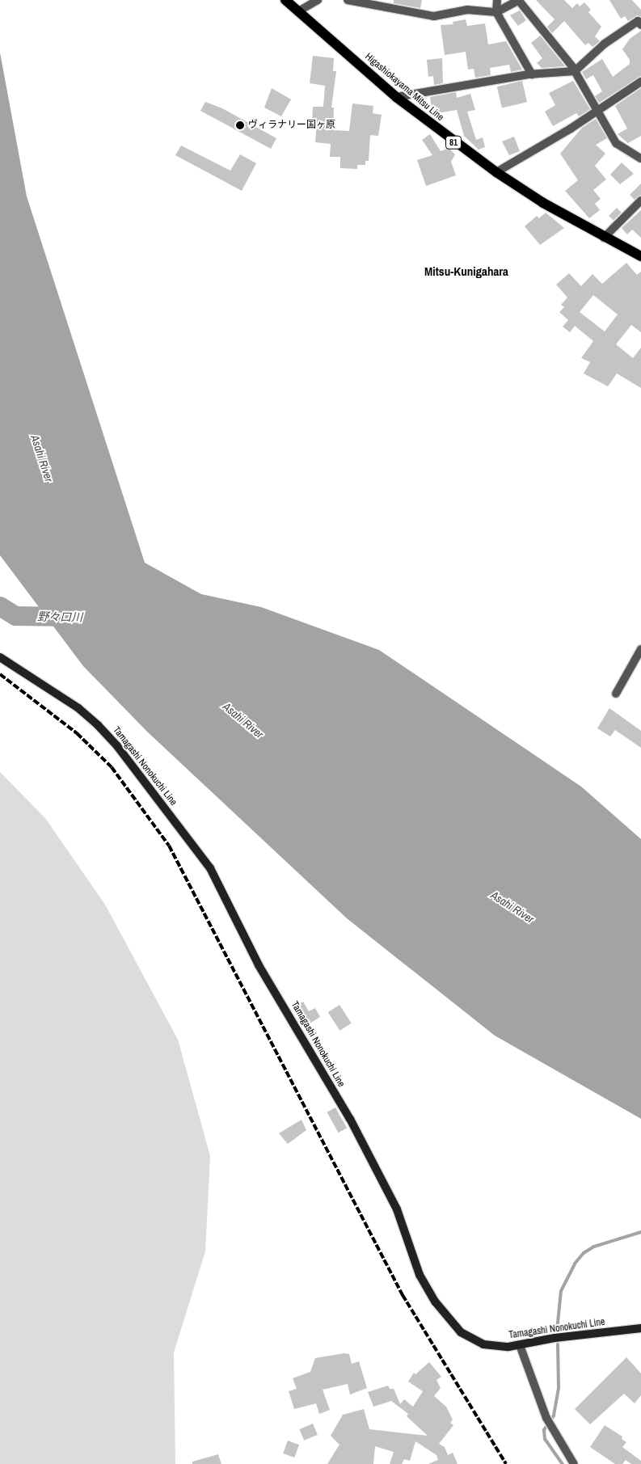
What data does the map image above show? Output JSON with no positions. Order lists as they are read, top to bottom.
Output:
{
  "streets": {
    "main road": ["Higashiokayama Mitsu Line", "81", "Tamagashi Nonokuchi Line"]
  },
  "districts": ["Mitsu-Kunigahara"],
  "water": ["Asahi River", "野々口川"],
  "places": ["ヴィラナリー国ヶ原"]
}
